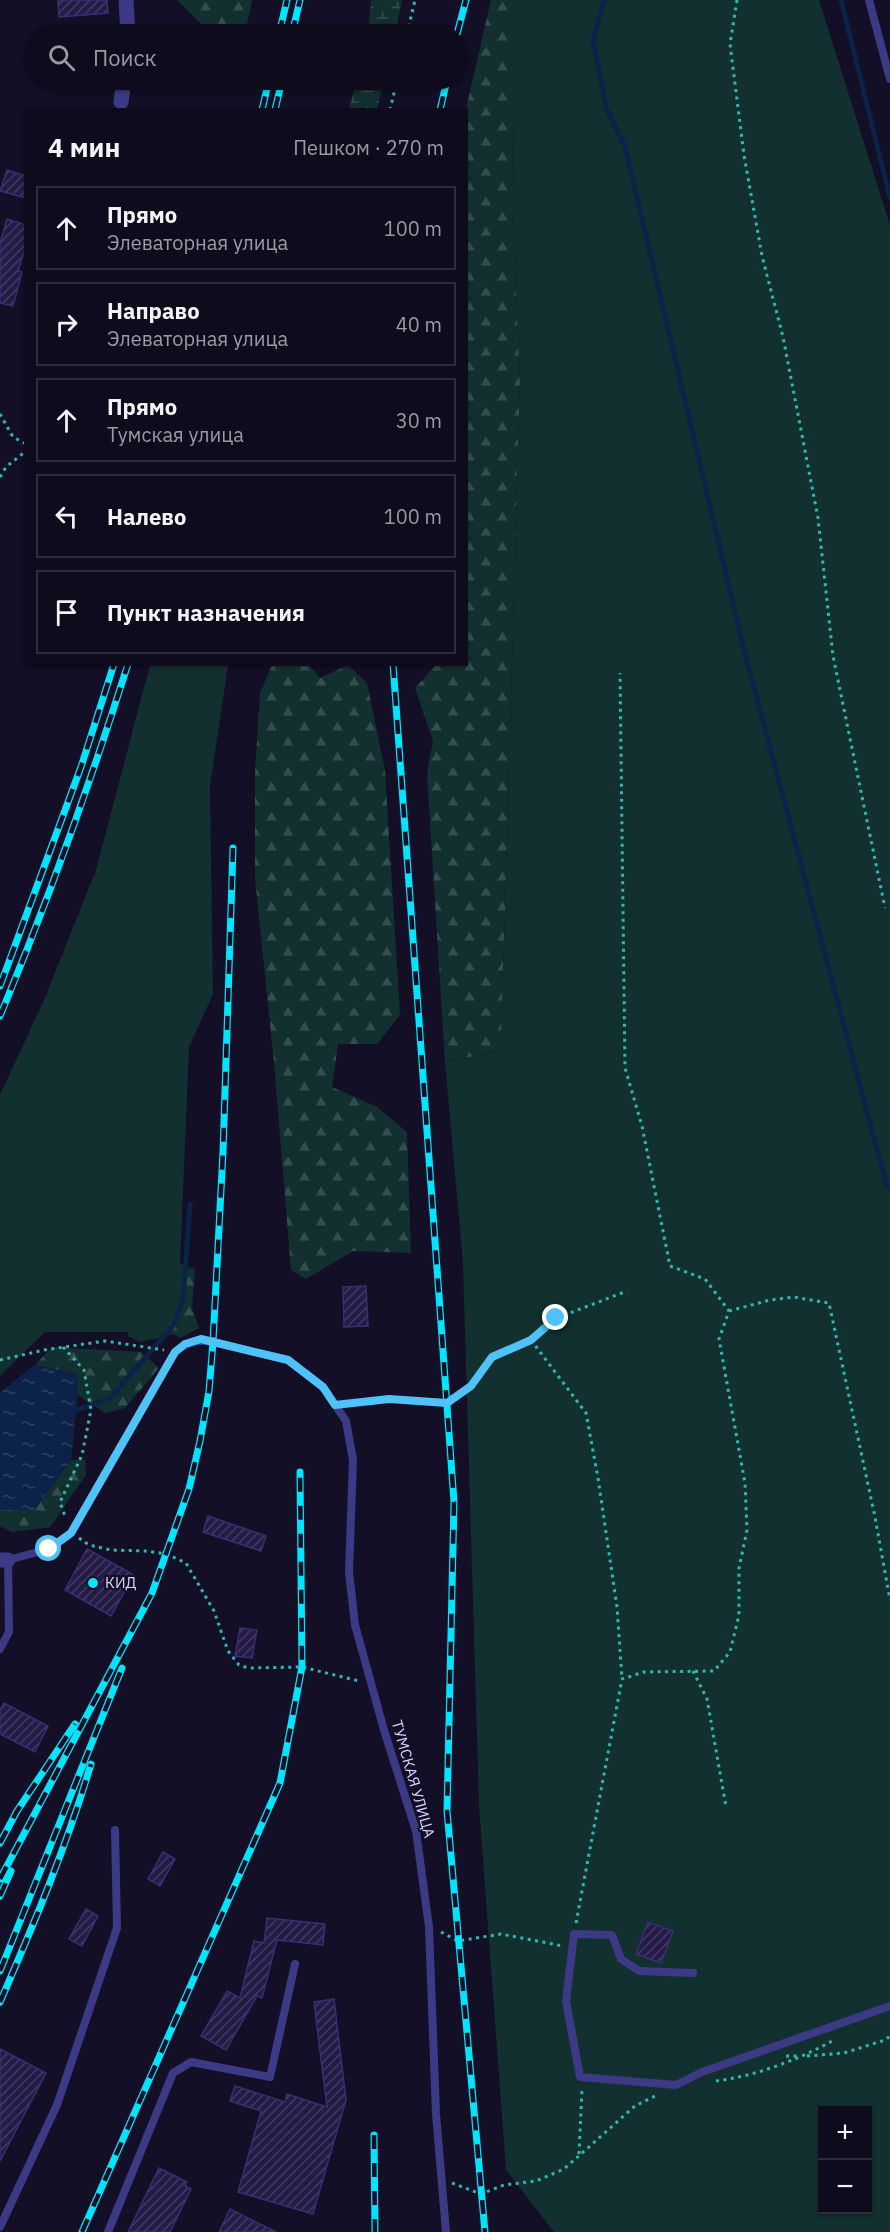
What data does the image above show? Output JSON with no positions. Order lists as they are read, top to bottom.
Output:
{
  "streets": {
    "lane": ["ТУМСКАЯ УЛИЦА"]
  },
  "places": ["КИД"],
  "page": {
    "search": "Поиск",
    "heading": ["4 мин", "Пешком · 270 m"],
    "list": [
      ["Прямо", "Элеваторная улица", "100 m"],
      ["Направо", "Элеваторная улица", "40 m"],
      ["Прямо", "Тумская улица", "30 m"],
      ["Налево", "100 m"],
      "Пункт назначения"
    ],
    "map_buttons": ["+", "−"]
  }
}
